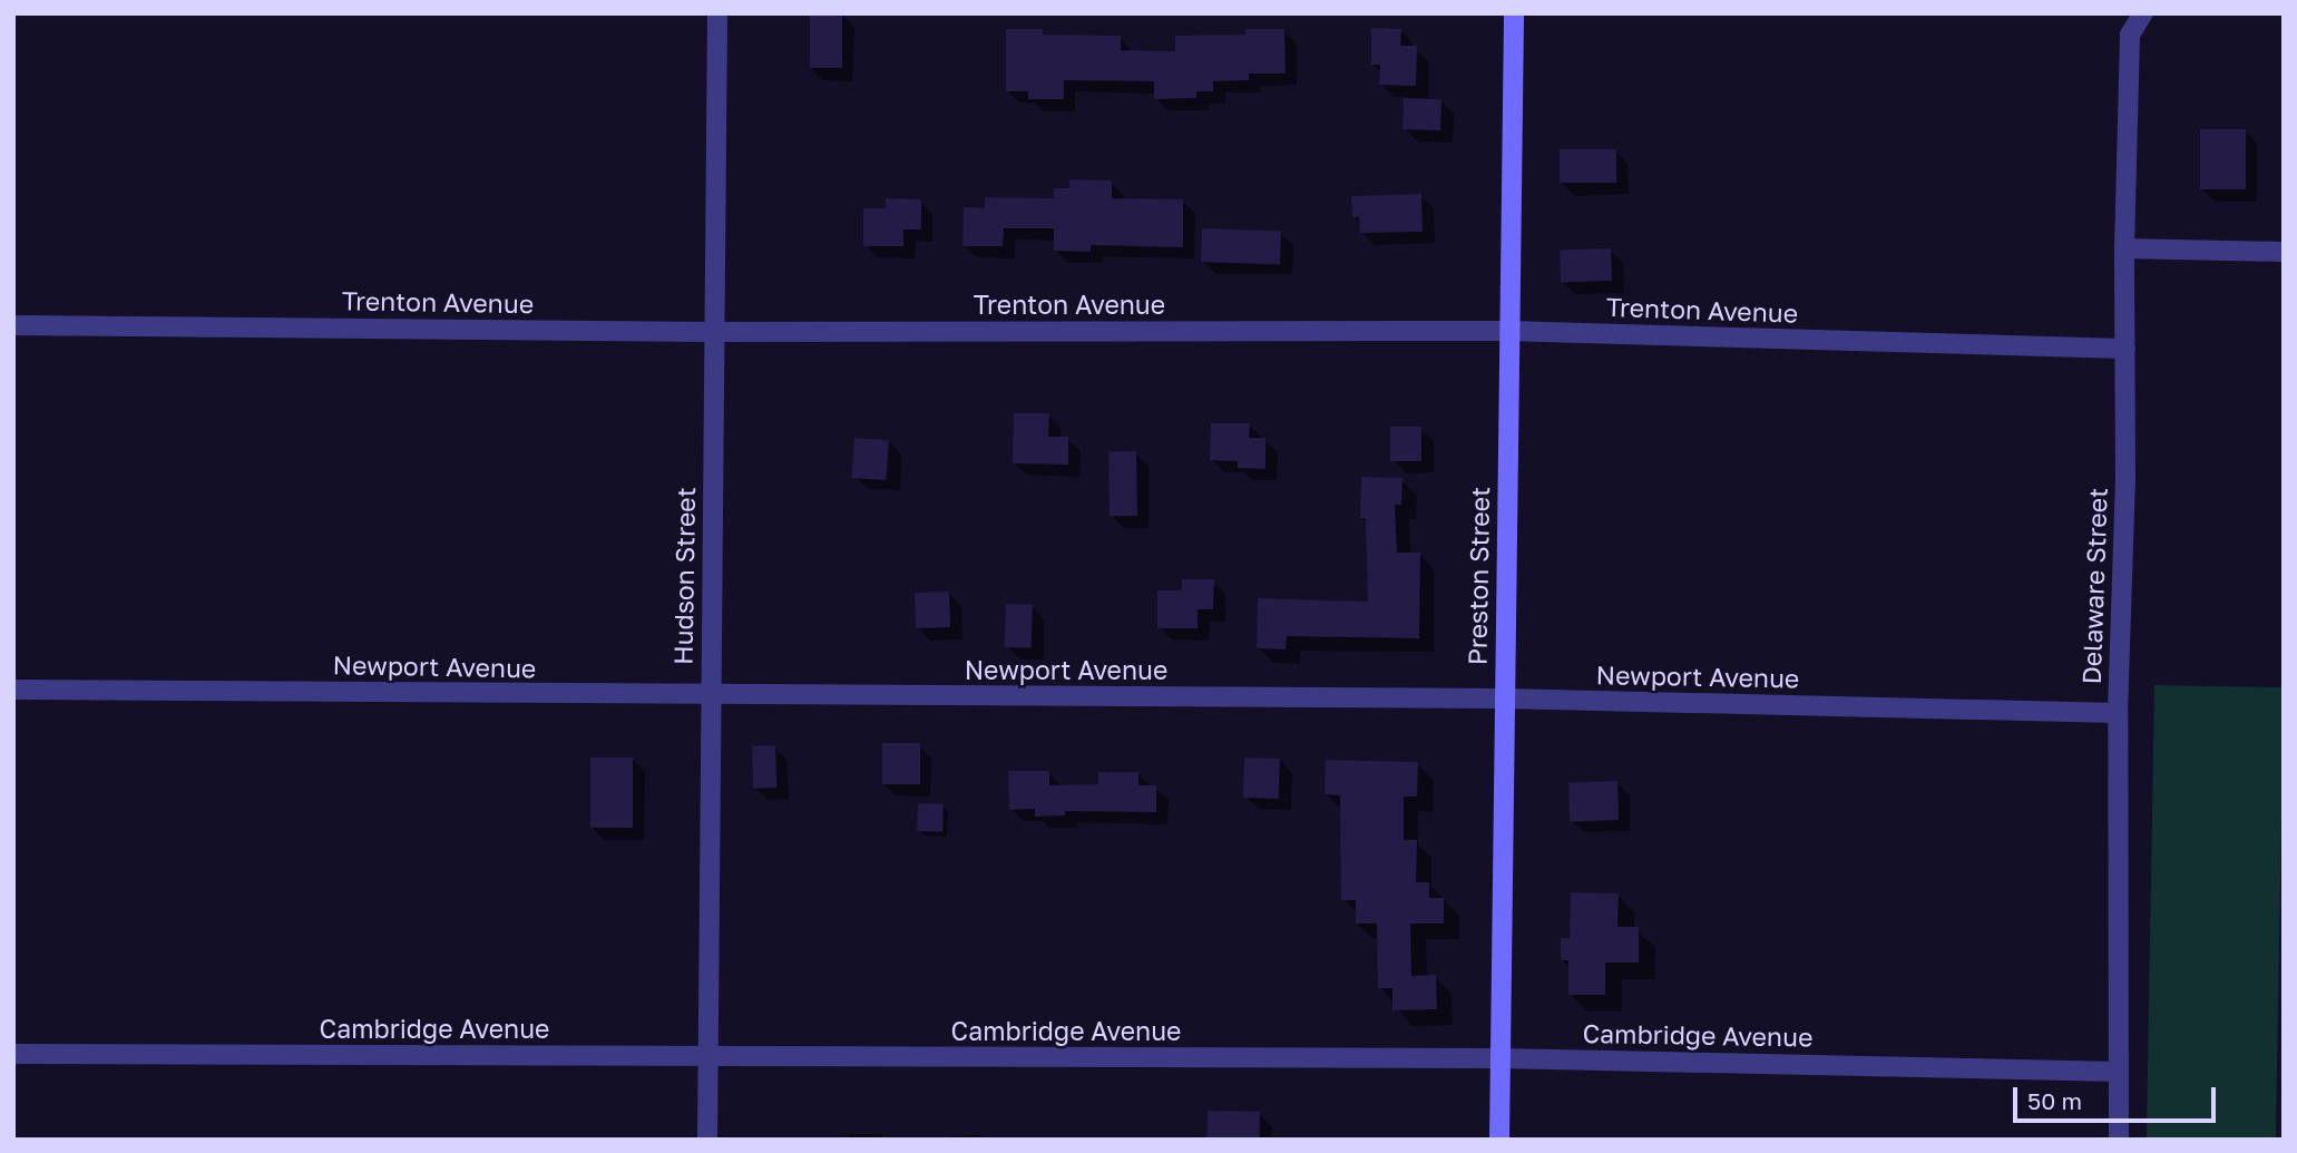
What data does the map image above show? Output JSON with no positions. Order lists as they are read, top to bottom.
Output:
{
  "streets": {
    "street": [
      "Trenton Avenue",
      "Hudson Street",
      "Preston Street",
      "Delaware Street",
      "Newport Avenue",
      "Cambridge Avenue"
    ]
  },
  "crossings": [
    ["Trenton Avenue", "Hudson Street"],
    ["Trenton Avenue", "Preston Street"],
    ["Trenton Avenue", "Delaware Street"],
    ["Hudson Street", "Newport Avenue"],
    ["Hudson Street", "Cambridge Avenue"],
    ["Preston Street", "Newport Avenue"],
    ["Preston Street", "Cambridge Avenue"],
    ["Delaware Street", "Newport Avenue"],
    ["Delaware Street", "Cambridge Avenue"]
  ],
  "scale_bar": "50 m"
}
